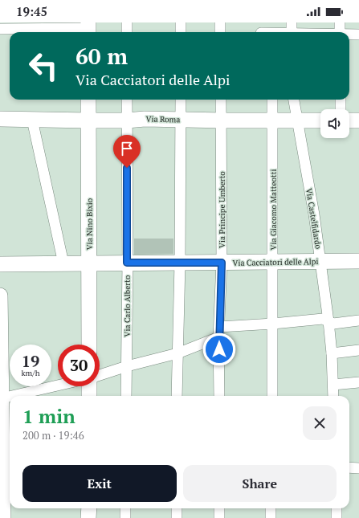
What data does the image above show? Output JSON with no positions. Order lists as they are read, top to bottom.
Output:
{
  "streets": {
    "street": [
      "Via Roma",
      "Via Principe Umberto",
      "Via Giacomo Matteotti",
      "Via Castelfidardo",
      "Via Nino Bixio",
      "Via Cacciatori delle Alpi",
      "Via Carlo Alberto"
    ]
  },
  "crossings": [
    ["Via Roma", "Via Principe Umberto"],
    ["Via Roma", "Via Giacomo Matteotti"],
    ["Via Roma", "Via Castelfidardo"],
    ["Via Roma", "Via Nino Bixio"],
    ["Via Roma", "Via Carlo Alberto"],
    ["Via Principe Umberto", "Via Cacciatori delle Alpi"],
    ["Via Giacomo Matteotti", "Via Cacciatori delle Alpi"],
    ["Via Castelfidardo", "Via Cacciatori delle Alpi"],
    ["Via Nino Bixio", "Via Cacciatori delle Alpi"],
    ["Via Cacciatori delle Alpi", "Via Carlo Alberto"]
  ],
  "page": {
    "status": "19:45",
    "turn": ["60 m", "Via Cacciatori delle Alpi"],
    "speed": "19 km/h",
    "limit": "30",
    "heading": ["1 min", "200 m · 19:46"],
    "buttons": ["Exit", "Share"]
  }
}
